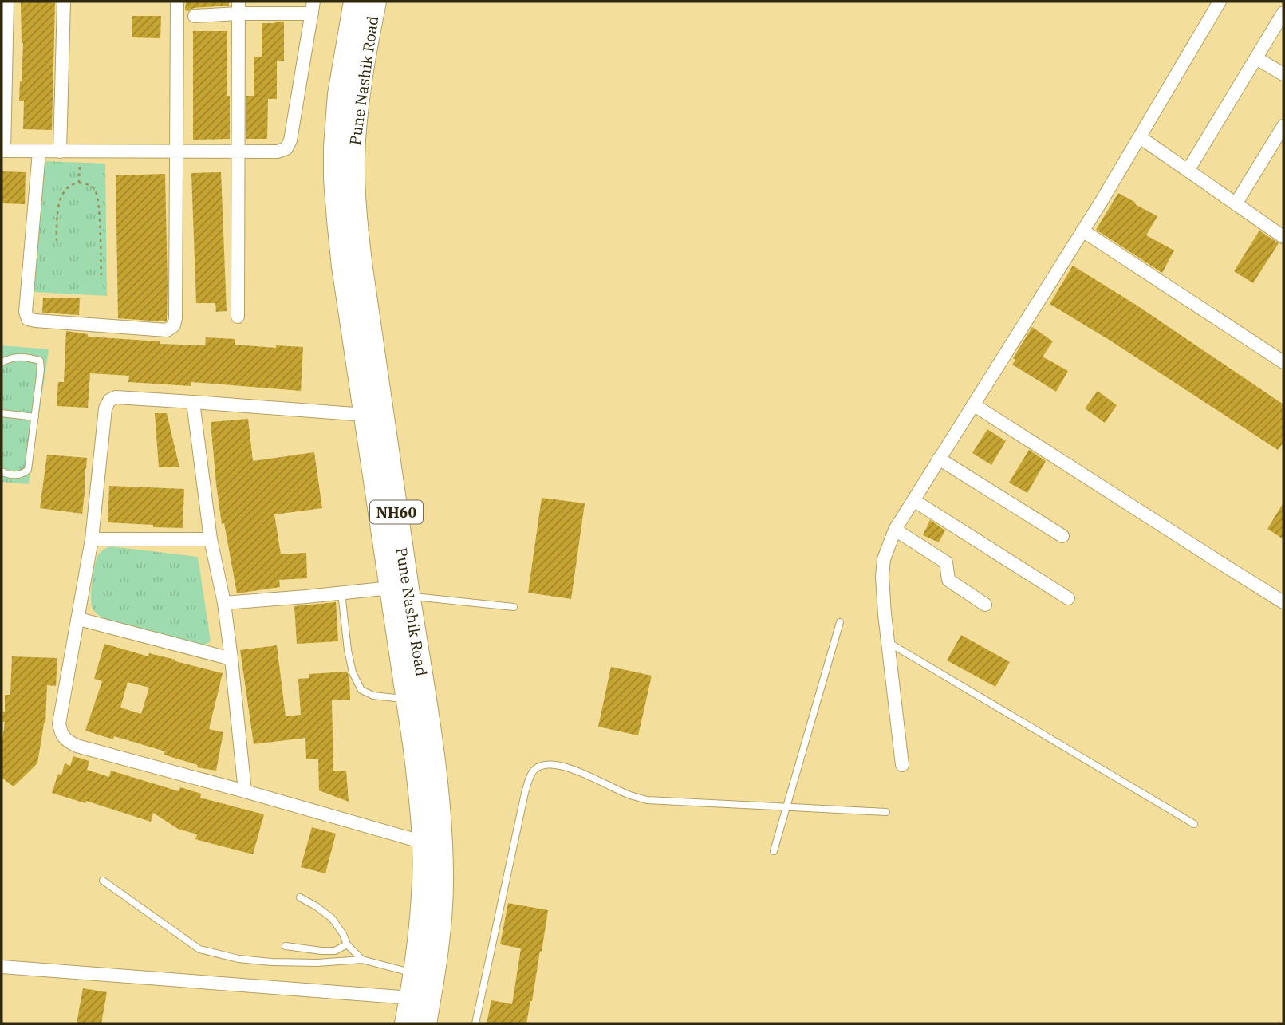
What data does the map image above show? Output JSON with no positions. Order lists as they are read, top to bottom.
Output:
{
  "streets": {
    "highway": ["Pune Nashik Road", "NH60"]
  }
}
